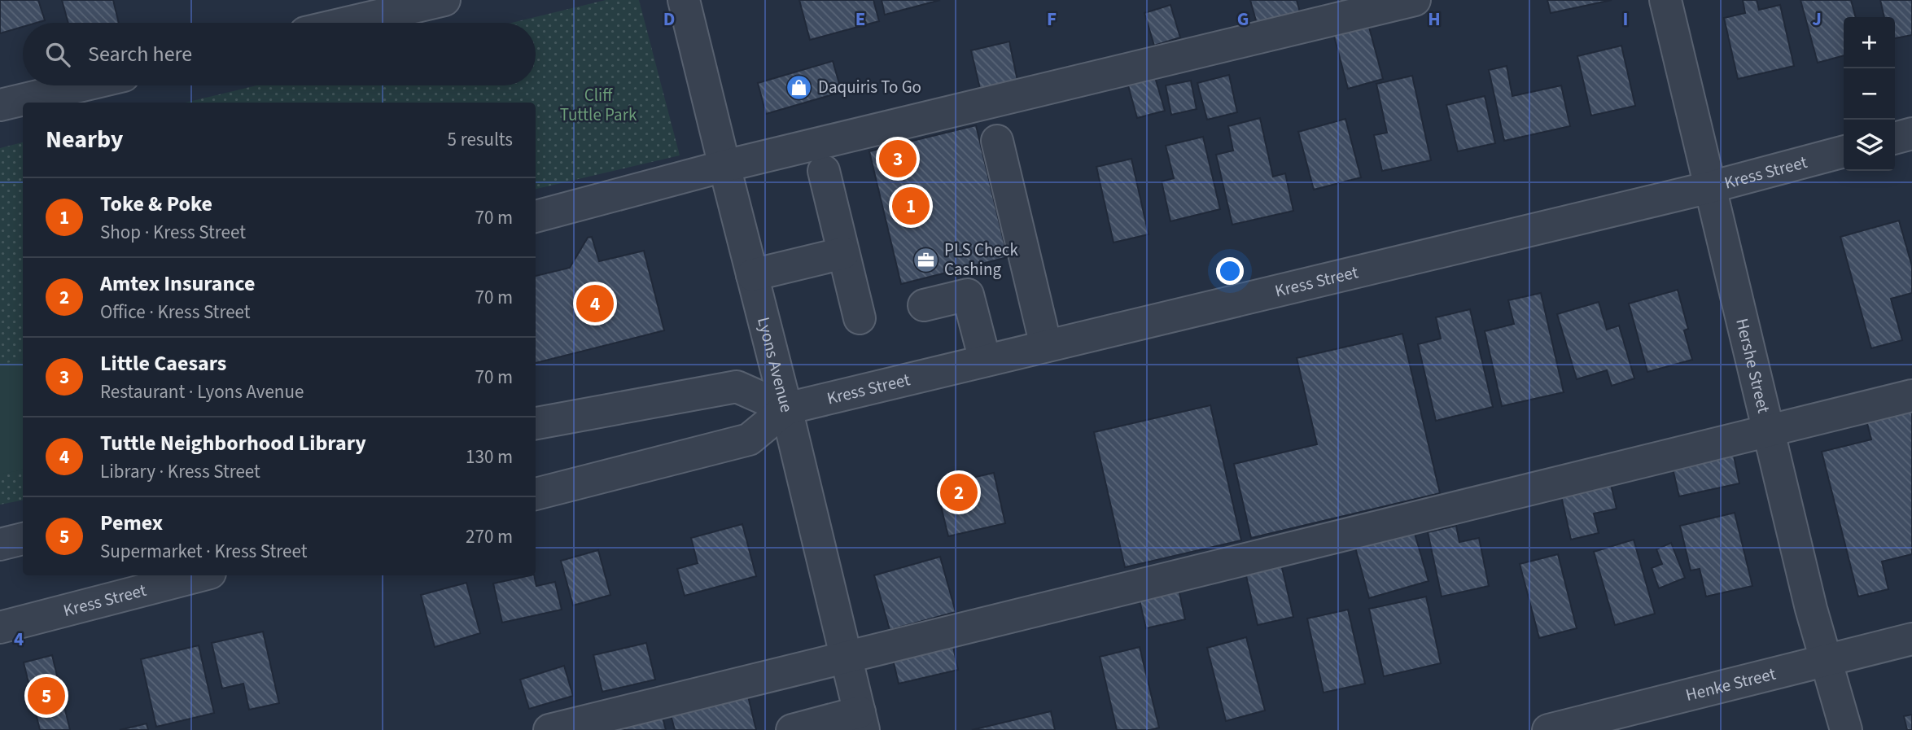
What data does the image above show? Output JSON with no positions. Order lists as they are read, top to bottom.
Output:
{
  "streets": {
    "street": [
      "Kress Street",
      "Lyons Avenue",
      "Hershe Street",
      "Henke Street"
    ]
  },
  "crossings": [
    ["Kress Street", "Lyons Avenue"],
    ["Kress Street", "Hershe Street"],
    ["Hershe Street", "Henke Street"]
  ],
  "parks": ["Cliff Tuttle Park"],
  "places": {
    "shop": ["Daquiris To Go"],
    "office": ["PLS Check Cashing"]
  },
  "page": {
    "map_buttons": ["+", "−"],
    "search": "Search here",
    "heading": ["Nearby", "5 results"],
    "pins": [
      "3",
      "1",
      "4",
      "2",
      "5"
    ],
    "list": [
      {
        "mark": "1",
        "name": "Toke & Poke",
        "note": "Shop · Kress Street",
        "value": "70 m"
      },
      {
        "mark": "2",
        "name": "Amtex Insurance",
        "note": "Office · Kress Street",
        "value": "70 m"
      },
      {
        "mark": "3",
        "name": "Little Caesars",
        "note": "Restaurant · Lyons Avenue",
        "value": "70 m"
      },
      {
        "mark": "4",
        "name": "Tuttle Neighborhood Library",
        "note": "Library · Kress Street",
        "value": "130 m"
      },
      {
        "mark": "5",
        "name": "Pemex",
        "note": "Supermarket · Kress Street",
        "value": "270 m"
      }
    ]
  },
  "grid": {
    "columns": [
      "D",
      "E",
      "F",
      "G",
      "H",
      "I",
      "J"
    ],
    "rows": ["4"]
  }
}
